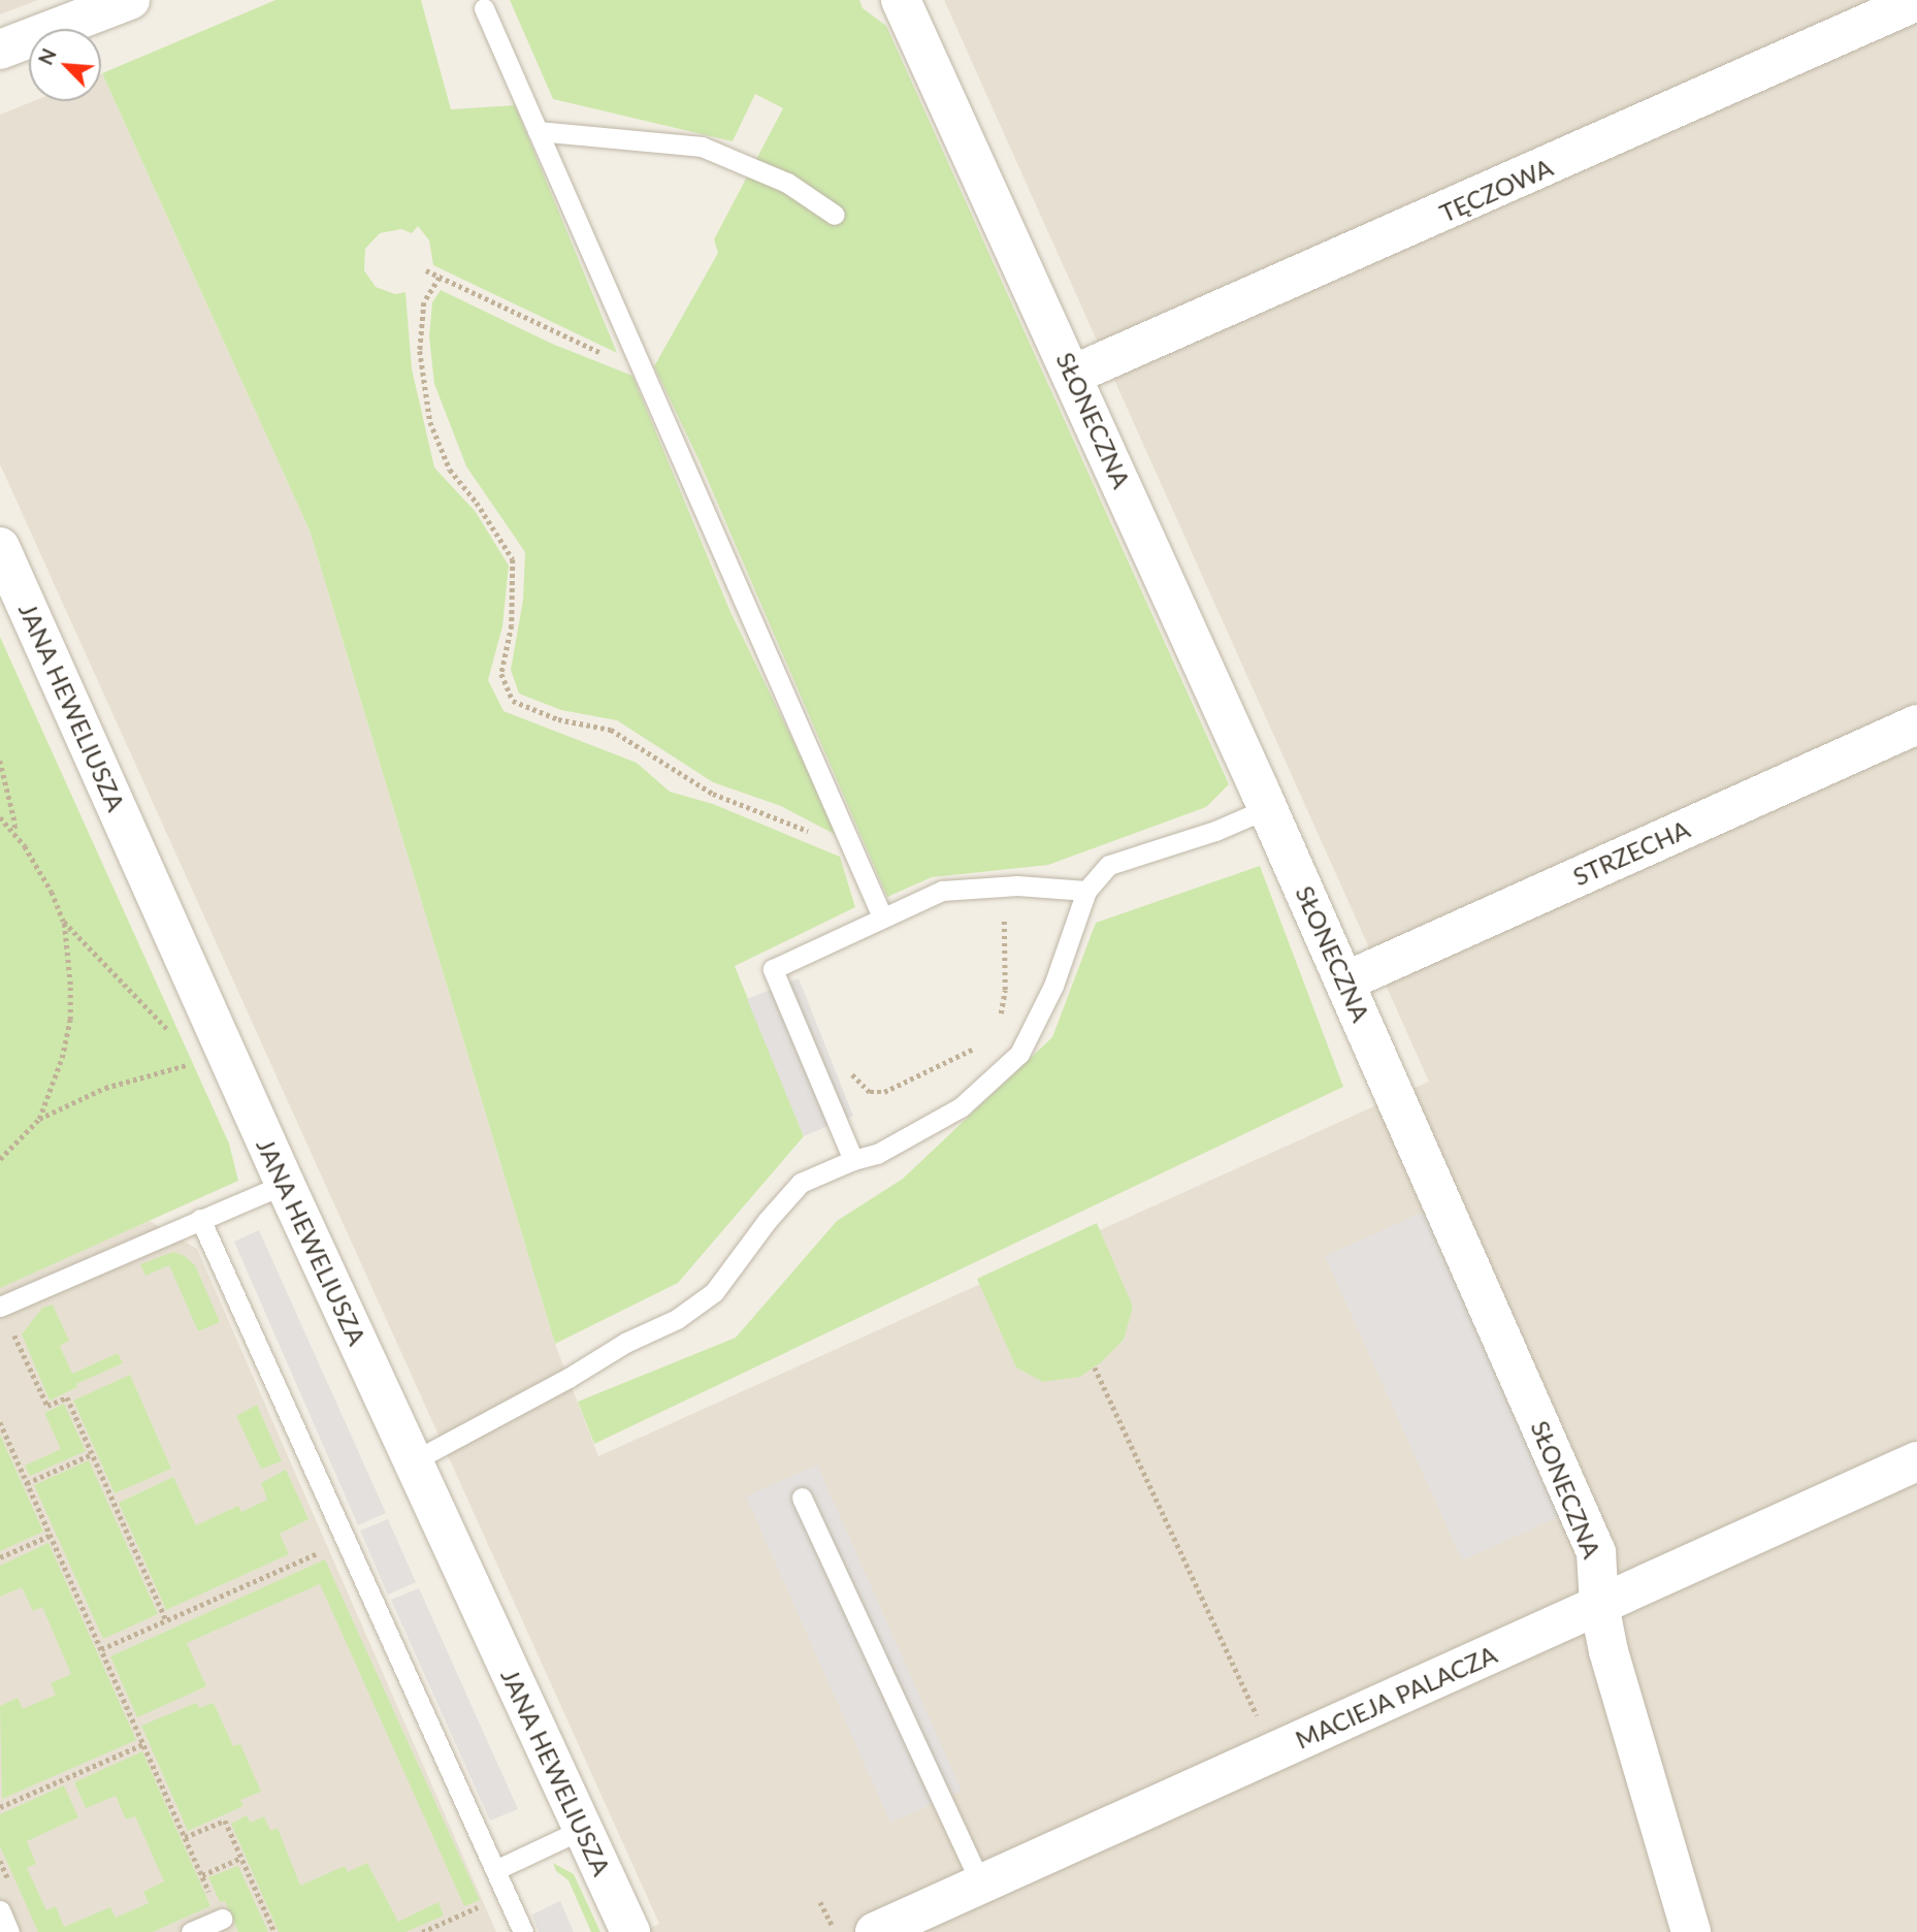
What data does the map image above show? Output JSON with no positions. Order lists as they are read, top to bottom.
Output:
{
  "streets": {
    "street": [
      "TĘCZOWA",
      "SŁONECZNA",
      "JANA HEWELIUSZA",
      "STRZECHA",
      "MACIEJA PALACZA"
    ]
  },
  "crossings": [
    ["TĘCZOWA", "SŁONECZNA"],
    ["SŁONECZNA", "STRZECHA"],
    ["SŁONECZNA", "MACIEJA PALACZA"]
  ],
  "north": "top left"
}
